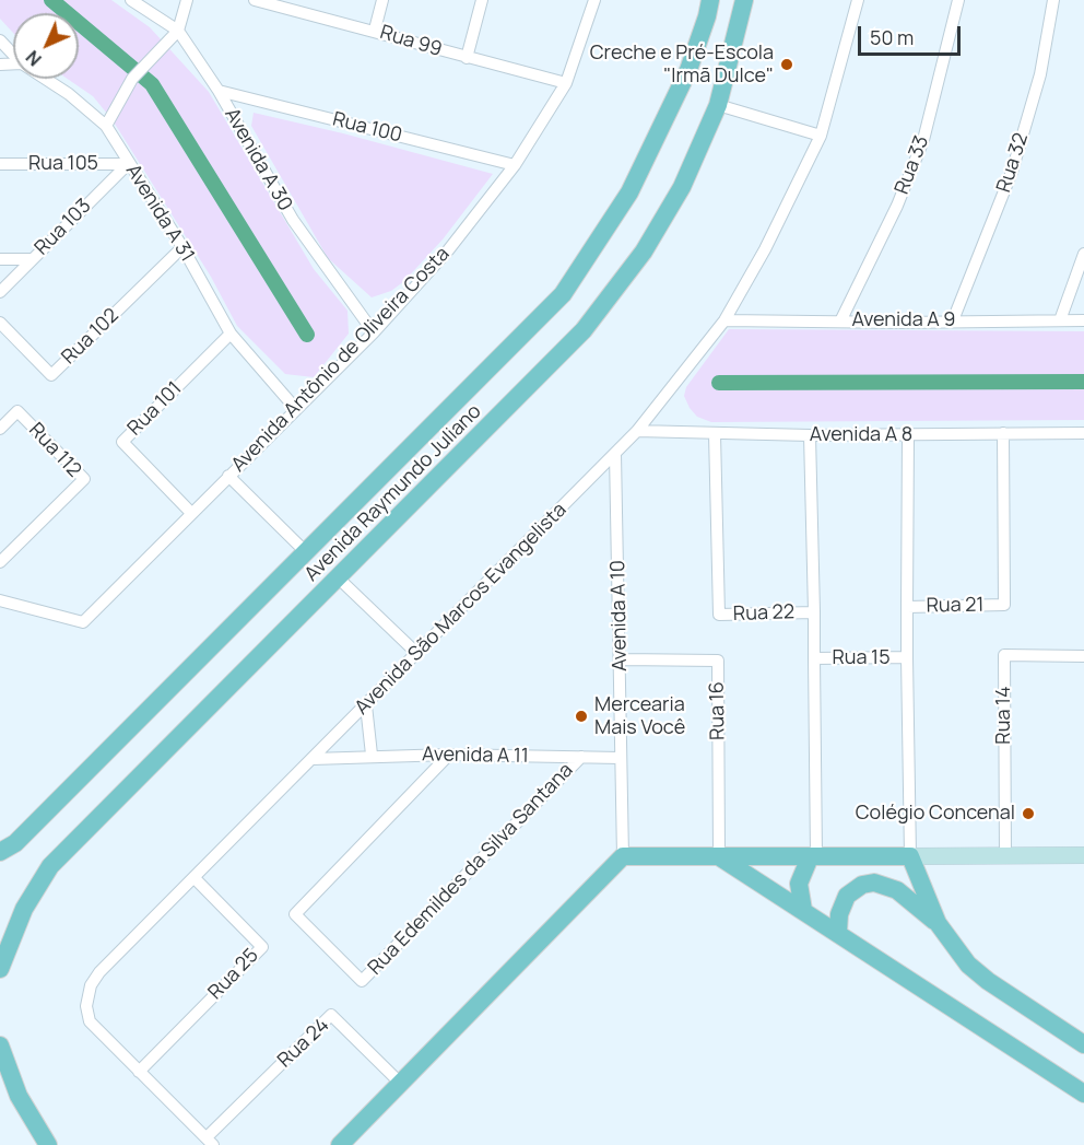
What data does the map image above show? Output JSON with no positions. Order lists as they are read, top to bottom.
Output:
{
  "streets": {
    "main road": ["Avenida Raymundo Juliano"],
    "street": [
      "Rua 99",
      "Rua 100",
      "Avenida A 30",
      "Rua 32",
      "Rua 105",
      "Rua 33",
      "Avenida A 31",
      "Rua 103",
      "Avenida A 9",
      "Rua 102",
      "Avenida Antônio de Oliveira Costa",
      "Rua 101",
      "Avenida A 8",
      "Rua 112",
      "Rua 21",
      "Avenida São Marcos Evangelista",
      "Rua 22",
      "Avenida A 10",
      "Rua 15",
      "Rua 16",
      "Rua 14",
      "Avenida A 11",
      "Rua Edemildes da Silva Santana",
      "Rua 25",
      "Rua 24"
    ]
  },
  "crossings": [
    ["Rua 99", "Avenida Antônio de Oliveira Costa"],
    ["Rua 100", "Avenida A 30"],
    ["Rua 100", "Avenida Antônio de Oliveira Costa"],
    ["Avenida A 30", "Avenida Antônio de Oliveira Costa"],
    ["Rua 32", "Avenida A 9"],
    ["Rua 105", "Avenida A 31"],
    ["Rua 105", "Rua 103"],
    ["Rua 33", "Avenida A 9"],
    ["Avenida A 31", "Rua 103"],
    ["Avenida A 31", "Rua 102"],
    ["Avenida A 31", "Avenida Antônio de Oliveira Costa"],
    ["Avenida A 31", "Rua 101"],
    ["Avenida A 9", "Avenida São Marcos Evangelista"],
    ["Avenida Antônio de Oliveira Costa", "Rua 101"],
    ["Avenida A 8", "Rua 21"],
    ["Avenida A 8", "Avenida São Marcos Evangelista"],
    ["Avenida A 8", "Rua 22"],
    ["Avenida São Marcos Evangelista", "Avenida A 10"],
    ["Avenida São Marcos Evangelista", "Avenida A 11"],
    ["Avenida São Marcos Evangelista", "Rua 25"],
    ["Avenida São Marcos Evangelista", "Rua 24"],
    ["Avenida A 10", "Rua 16"],
    ["Avenida A 10", "Avenida A 11"],
    ["Avenida A 11", "Rua Edemildes da Silva Santana"]
  ],
  "places": ["Creche e Pré-Escola \"Irmã Dulce\"", "Mercearia Mais Você", "Colégio Concenal"],
  "scale_bar": "50 m",
  "north": "bottom left"
}
